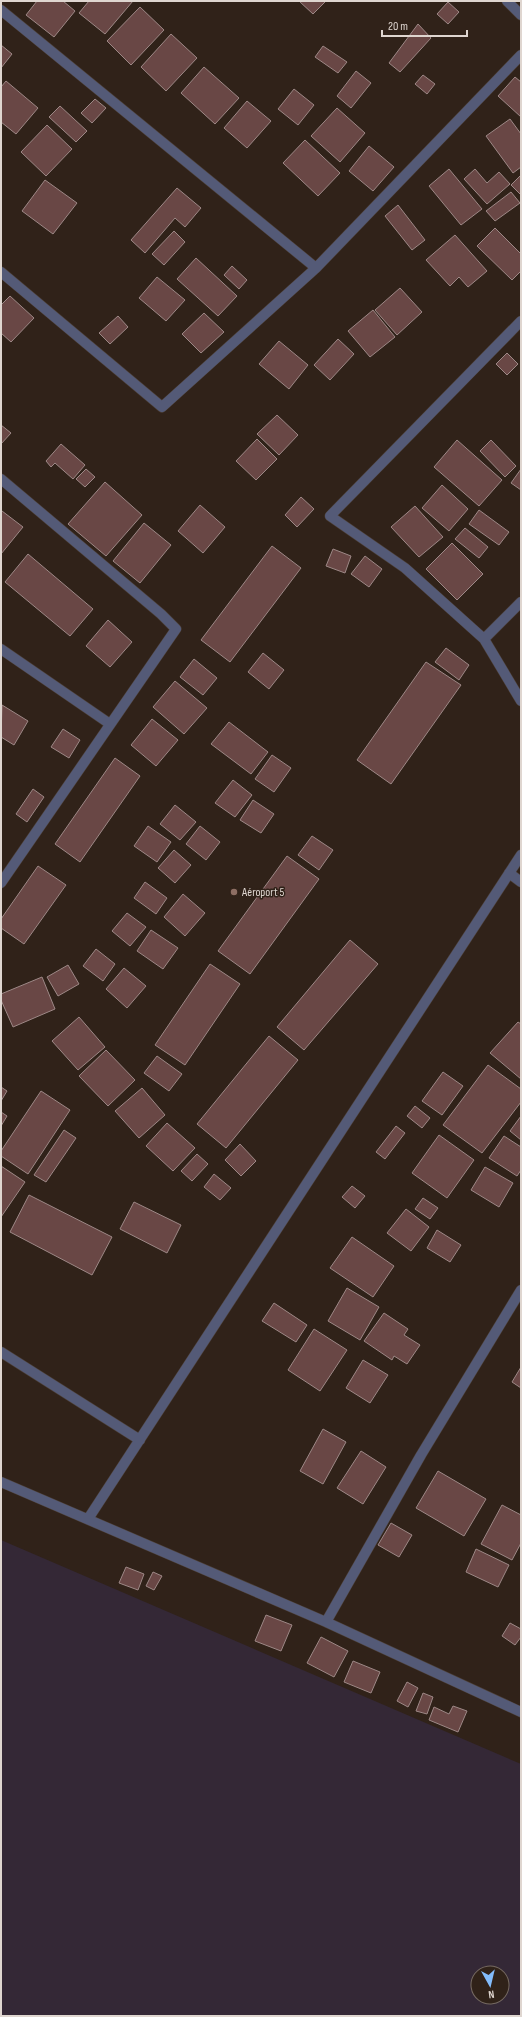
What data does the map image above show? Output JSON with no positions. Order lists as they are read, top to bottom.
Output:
{
  "places": ["Aéroport 5"],
  "scale_bar": "20 m",
  "north": "bottom"
}
